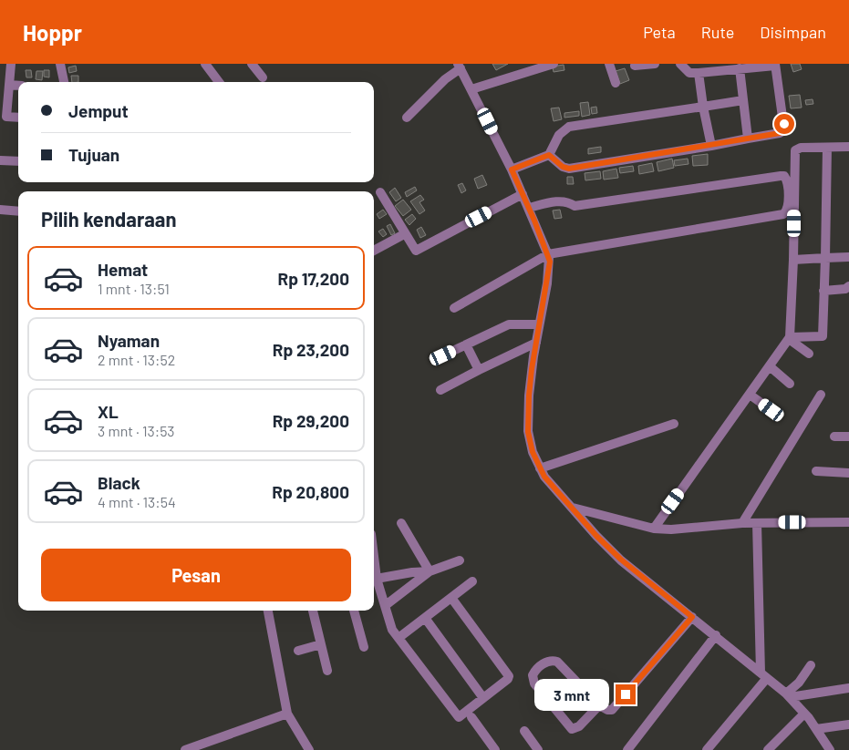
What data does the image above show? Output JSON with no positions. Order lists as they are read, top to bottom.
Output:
{
  "page": {
    "header": "Hoppr",
    "nav": ["Peta", "Rute", "Disimpan"],
    "banner": ["Jemput", "Tujuan"],
    "heading": "Pilih kendaraan",
    "list": [
      {
        "name": "Hemat",
        "note": "1 mnt · 13:51",
        "value": "Rp 17,200"
      },
      {
        "name": "Nyaman",
        "note": "2 mnt · 13:52",
        "value": "Rp 23,200"
      },
      {
        "name": "XL",
        "note": "3 mnt · 13:53",
        "value": "Rp 29,200"
      },
      {
        "name": "Black",
        "note": "4 mnt · 13:54",
        "value": "Rp 20,800"
      }
    ],
    "buttons": "Pesan",
    "bubble": "3 mnt"
  }
}
